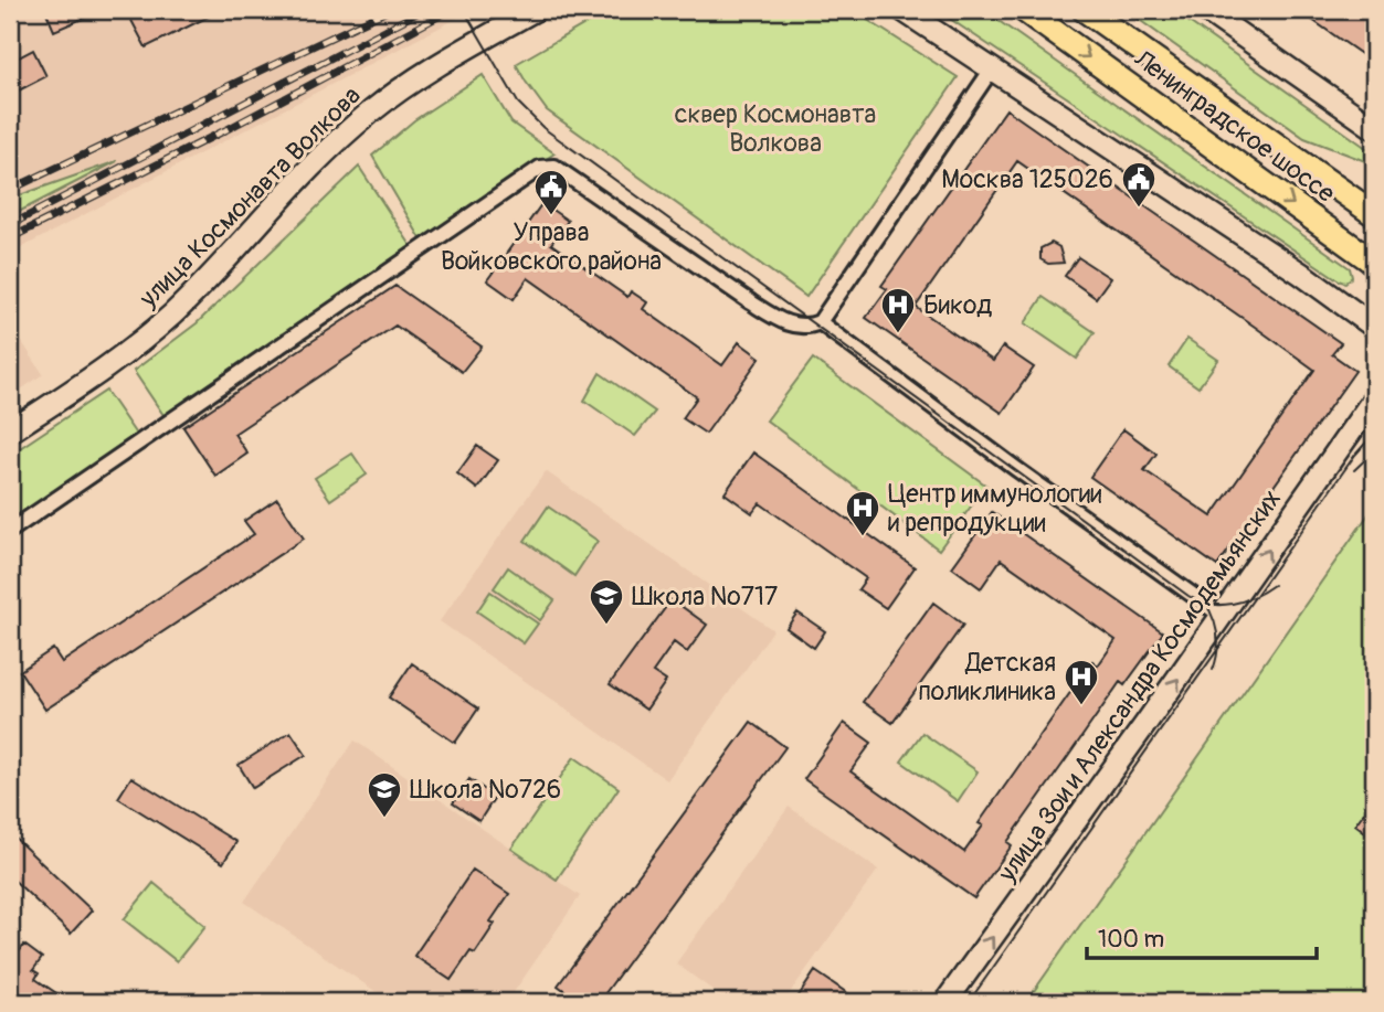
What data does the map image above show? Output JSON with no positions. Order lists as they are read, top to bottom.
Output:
{
  "streets": {
    "main road": ["Ленинградское шоссе", "улица Космонавта Волкова", "улица Зои и Александра Космодемьянских"]
  },
  "one_way": ["улица Зои и Александра Космодемьянских"],
  "parks": ["сквер Космонавта Волкова"],
  "places": {
    "public building": ["Москва 125026", "Управа Войковского района"],
    "hospital": ["Бикод", "Центр иммунологии и репродукции", "Детская поликлиника"],
    "school or university": ["Школа №717", "Школа №726"]
  },
  "scale_bar": "100 m"
}
